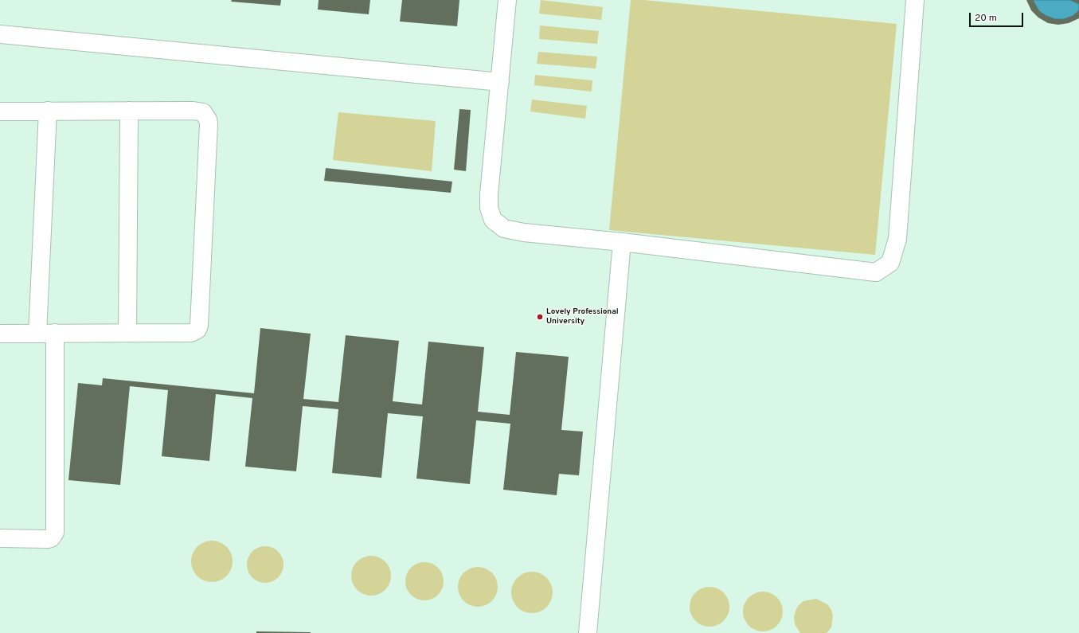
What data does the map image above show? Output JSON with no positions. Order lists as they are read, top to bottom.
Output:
{
  "places": ["Lovely Professional University"],
  "scale_bar": "20 m"
}
